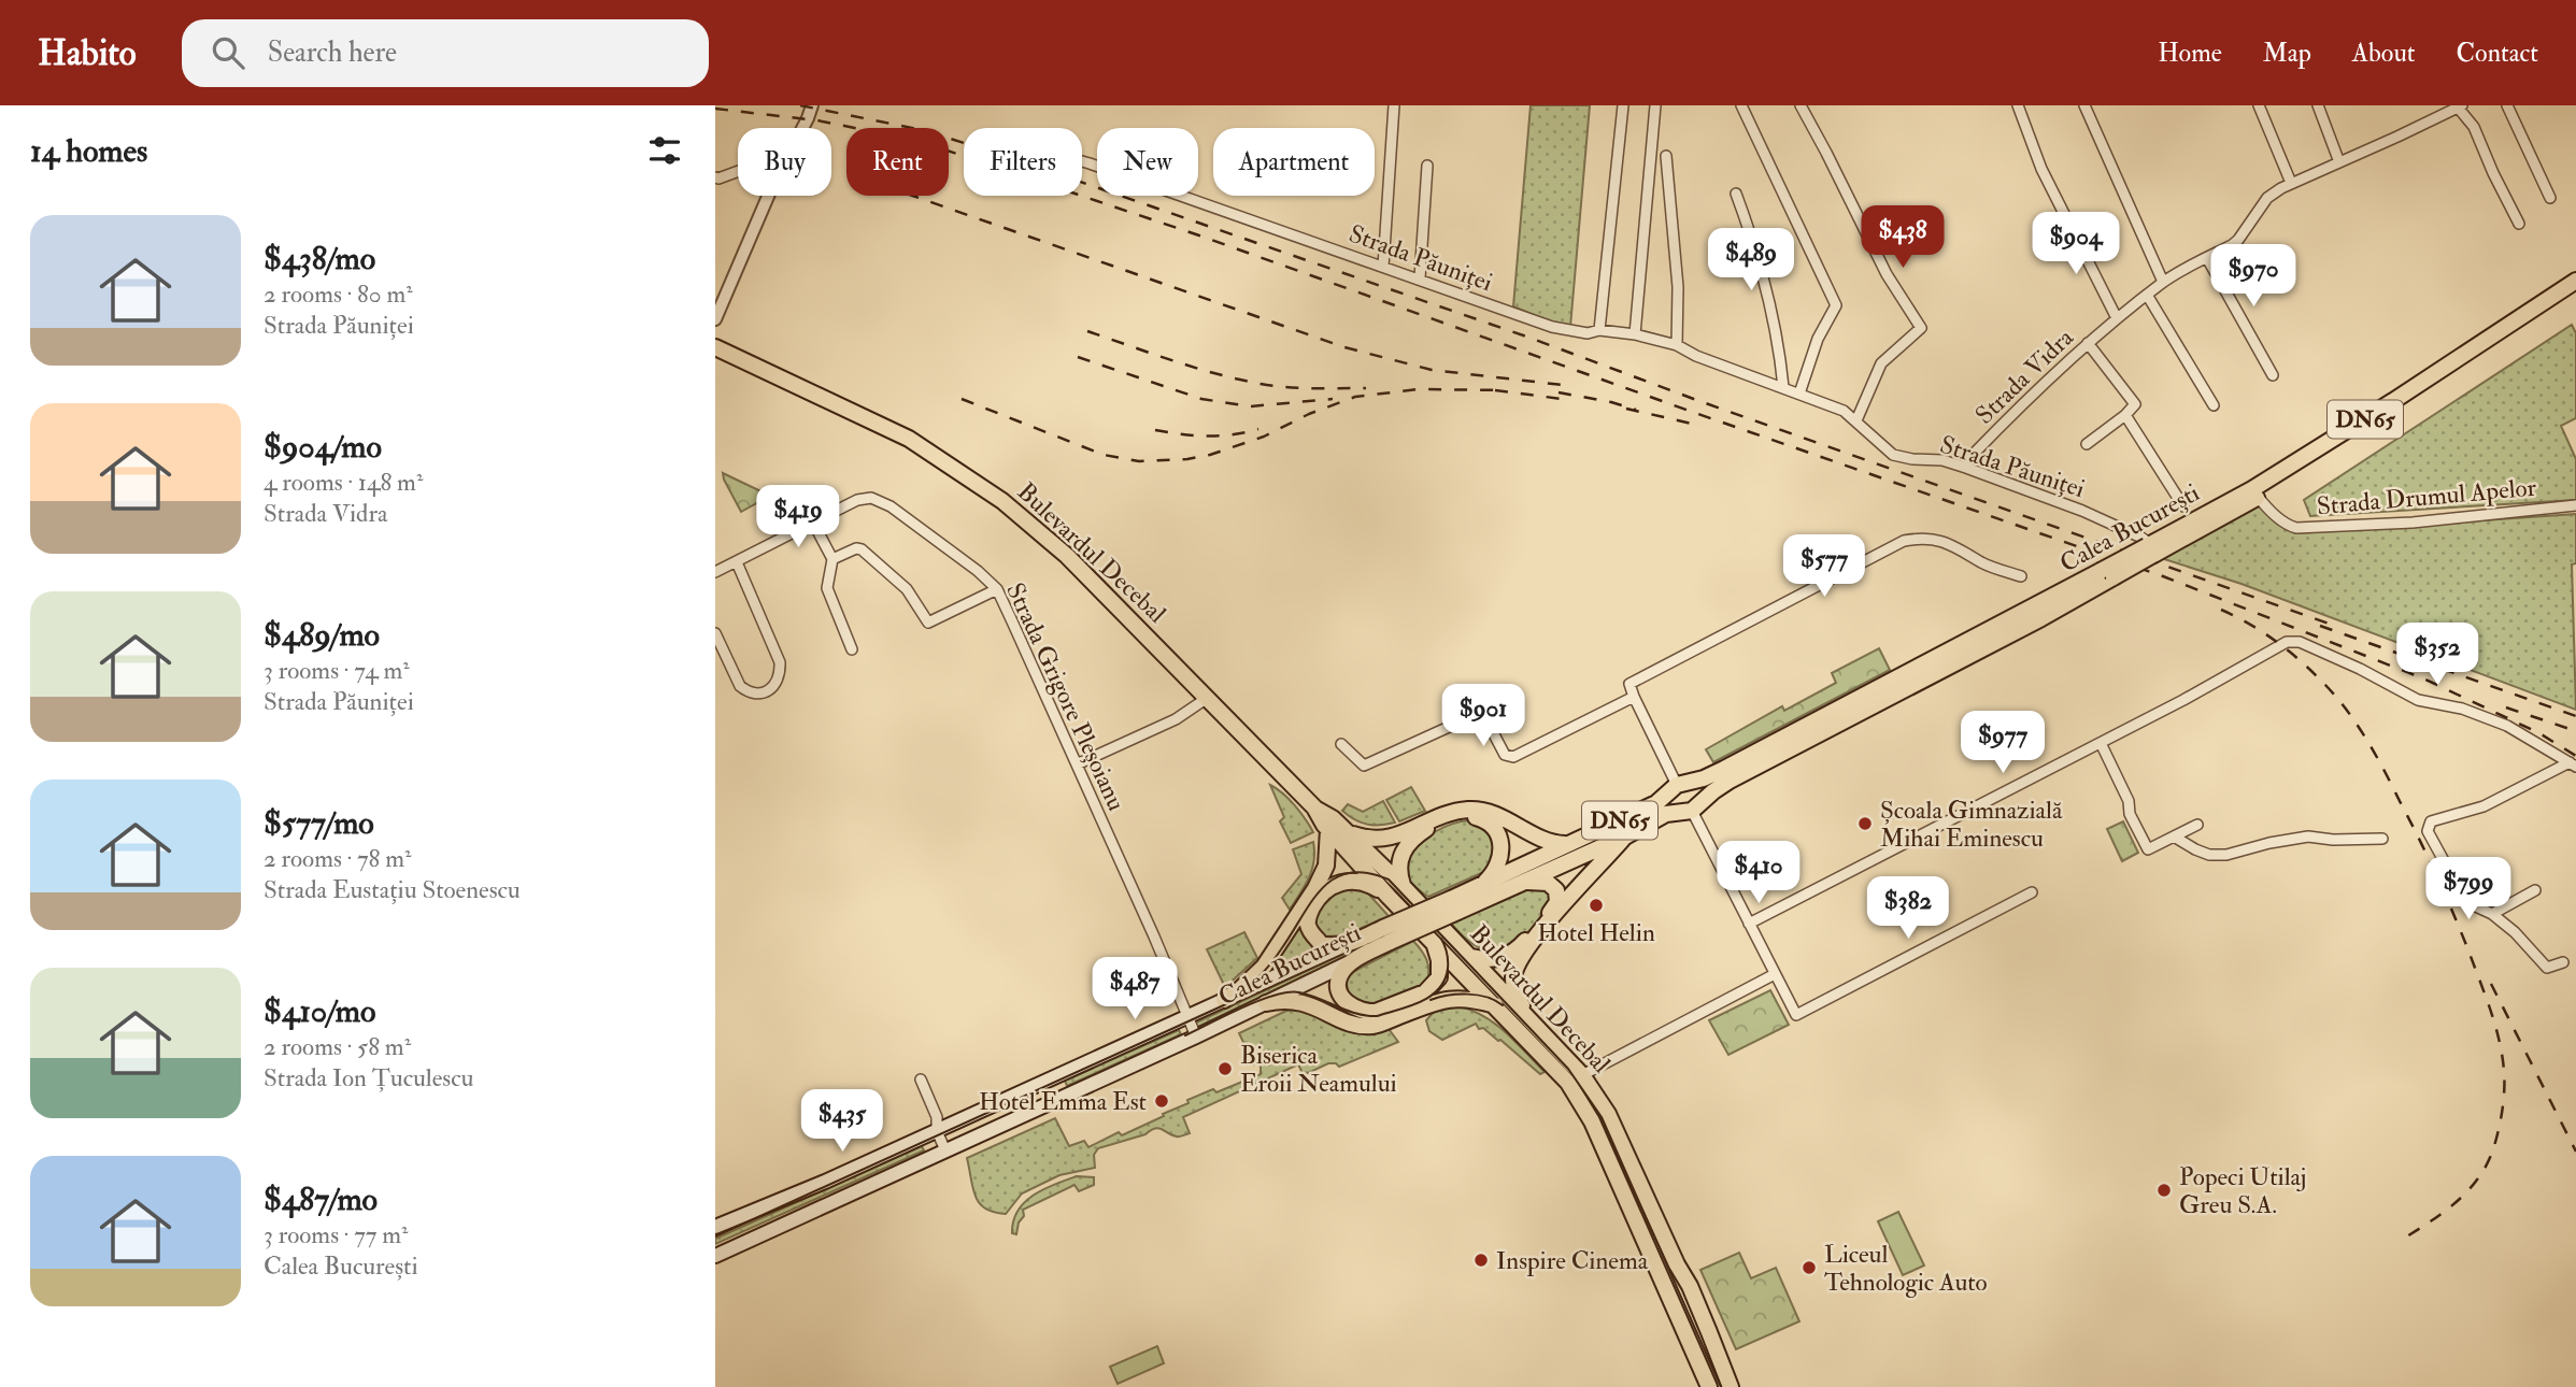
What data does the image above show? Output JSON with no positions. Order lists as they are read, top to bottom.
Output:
{
  "streets": {
    "main road": ["DN65", "Calea București", "Bulevardul Decebal"],
    "street": [
      "Strada Păuniței",
      "Strada Vidra",
      "Strada Drumul Apelor",
      "Strada Grigore Pleșoianu"
    ]
  },
  "crossings": [
    ["Strada Păuniței", "Strada Vidra"],
    ["Strada Păuniței", "Calea București"],
    ["Strada Drumul Apelor", "Calea București"],
    ["Calea București", "Strada Grigore Pleșoianu"]
  ],
  "places": [
    "Școala Gimnazială Mihai Eminescu",
    "Hotel Helin",
    "Biserica Eroii Neamului",
    "Hotel Emma Est",
    "Popeci Utilaj Greu S.A.",
    "Inspire Cinema",
    "Liceul Tehnologic Auto"
  ],
  "page": {
    "header": "Habito",
    "search": "Search here",
    "nav": [
      "Home",
      "Map",
      "About",
      "Contact"
    ],
    "heading": "14 homes",
    "chip": [
      "Buy",
      "Rent",
      "Filters",
      "New",
      "Apartment"
    ],
    "list": [
      {
        "name": "$438/mo",
        "note": "2 rooms · 80 m² · Strada Păuniței"
      },
      {
        "name": "$904/mo",
        "note": "4 rooms · 148 m² · Strada Vidra"
      },
      {
        "name": "$489/mo",
        "note": "3 rooms · 74 m² · Strada Păuniței"
      },
      {
        "name": "$577/mo",
        "note": "2 rooms · 78 m² · Strada Eustațiu Stoenescu"
      },
      {
        "name": "$410/mo",
        "note": "2 rooms · 58 m² · Strada Ion Țuculescu"
      },
      {
        "name": "$487/mo",
        "note": "3 rooms · 77 m² · Calea București"
      }
    ],
    "price": [
      "$438",
      "$904",
      "$489",
      "$970",
      "$419",
      "$577",
      "$352",
      "$901",
      "$977",
      "$410",
      "$799",
      "$382",
      "$487",
      "$435"
    ]
  }
}
